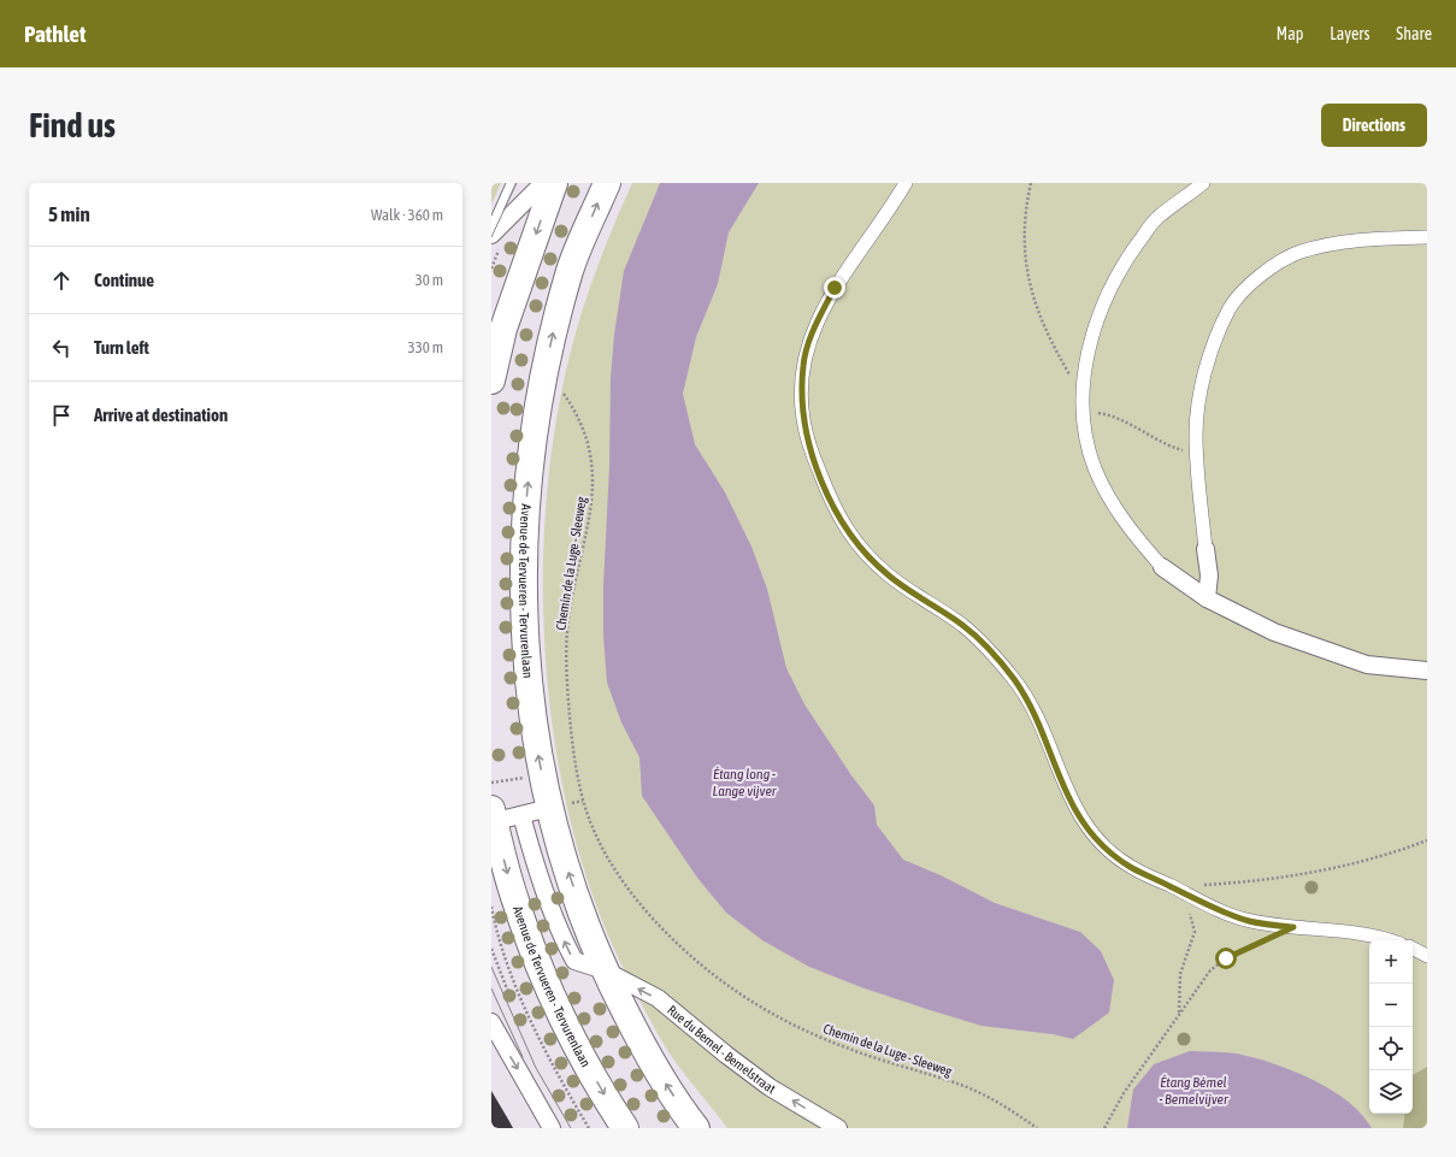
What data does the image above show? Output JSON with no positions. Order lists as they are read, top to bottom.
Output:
{
  "streets": {
    "main road": ["Avenue de Tervueren - Tervurenlaan"],
    "street": ["Rue du Bemel - Bemelstraat"],
    "path": ["Chemin de la Luge - Sleeweg"]
  },
  "crossings": [
    ["Avenue de Tervueren - Tervurenlaan", "Rue du Bemel - Bemelstraat"]
  ],
  "one_way": ["Rue du Bemel - Bemelstraat"],
  "water": ["Étang long - Lange vijver", "Étang Bémel - Bemelvijver"],
  "page": {
    "header": "Pathlet",
    "nav": ["Map", "Layers", "Share"],
    "buttons": "Directions",
    "title": "Find us",
    "heading": ["5 min", "Walk · 360 m"],
    "list": [
      ["Continue", "30 m"],
      ["Turn left", "330 m"],
      "Arrive at destination"
    ],
    "map_buttons": ["+", "−"]
  }
}
